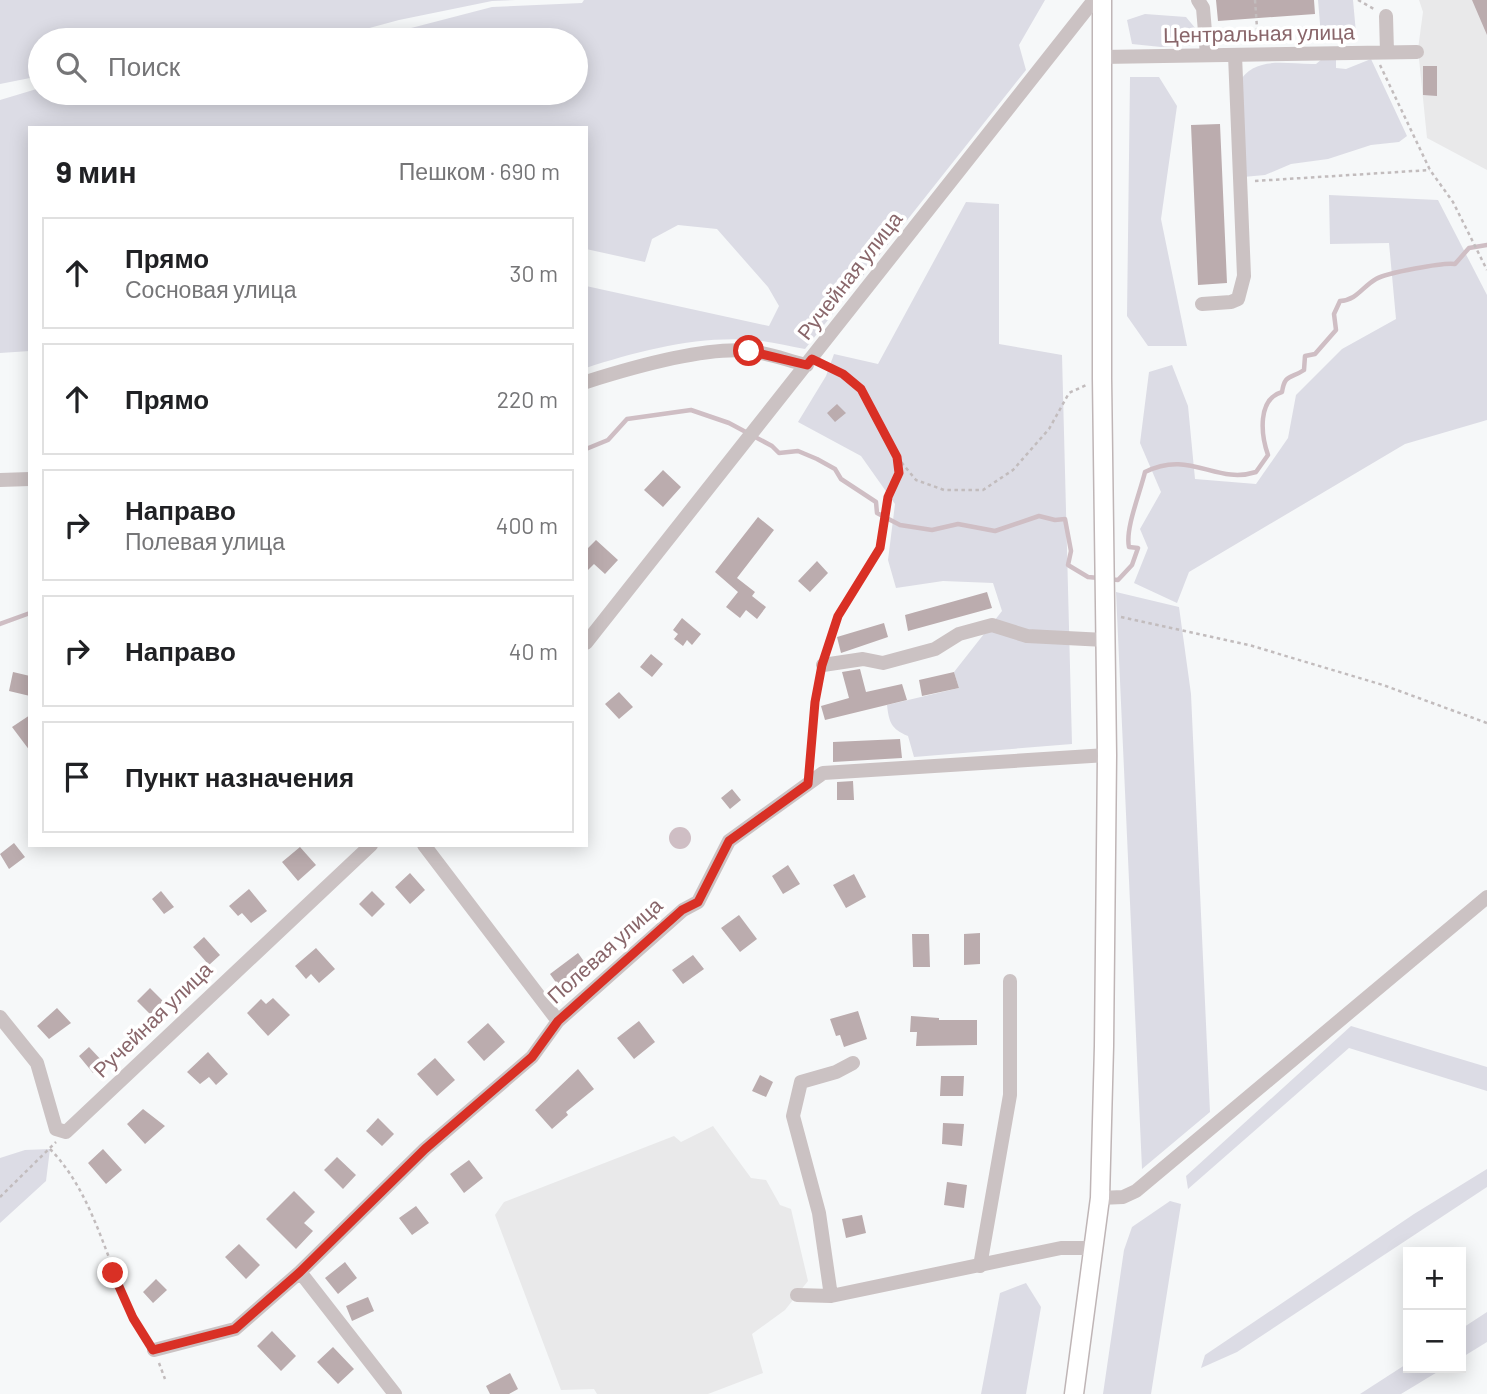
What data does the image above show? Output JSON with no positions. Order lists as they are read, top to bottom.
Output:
{
  "streets": {
    "street": ["Центральная улица", "Ручейная улица", "Полевая улица"]
  },
  "page": {
    "search": "Поиск",
    "heading": ["9 мин", "Пешком · 690 m"],
    "list": [
      ["Прямо", "Сосновая улица", "30 m"],
      ["Прямо", "220 m"],
      ["Направо", "Полевая улица", "400 m"],
      ["Направо", "40 m"],
      "Пункт назначения"
    ],
    "map_buttons": ["+", "−"]
  }
}
